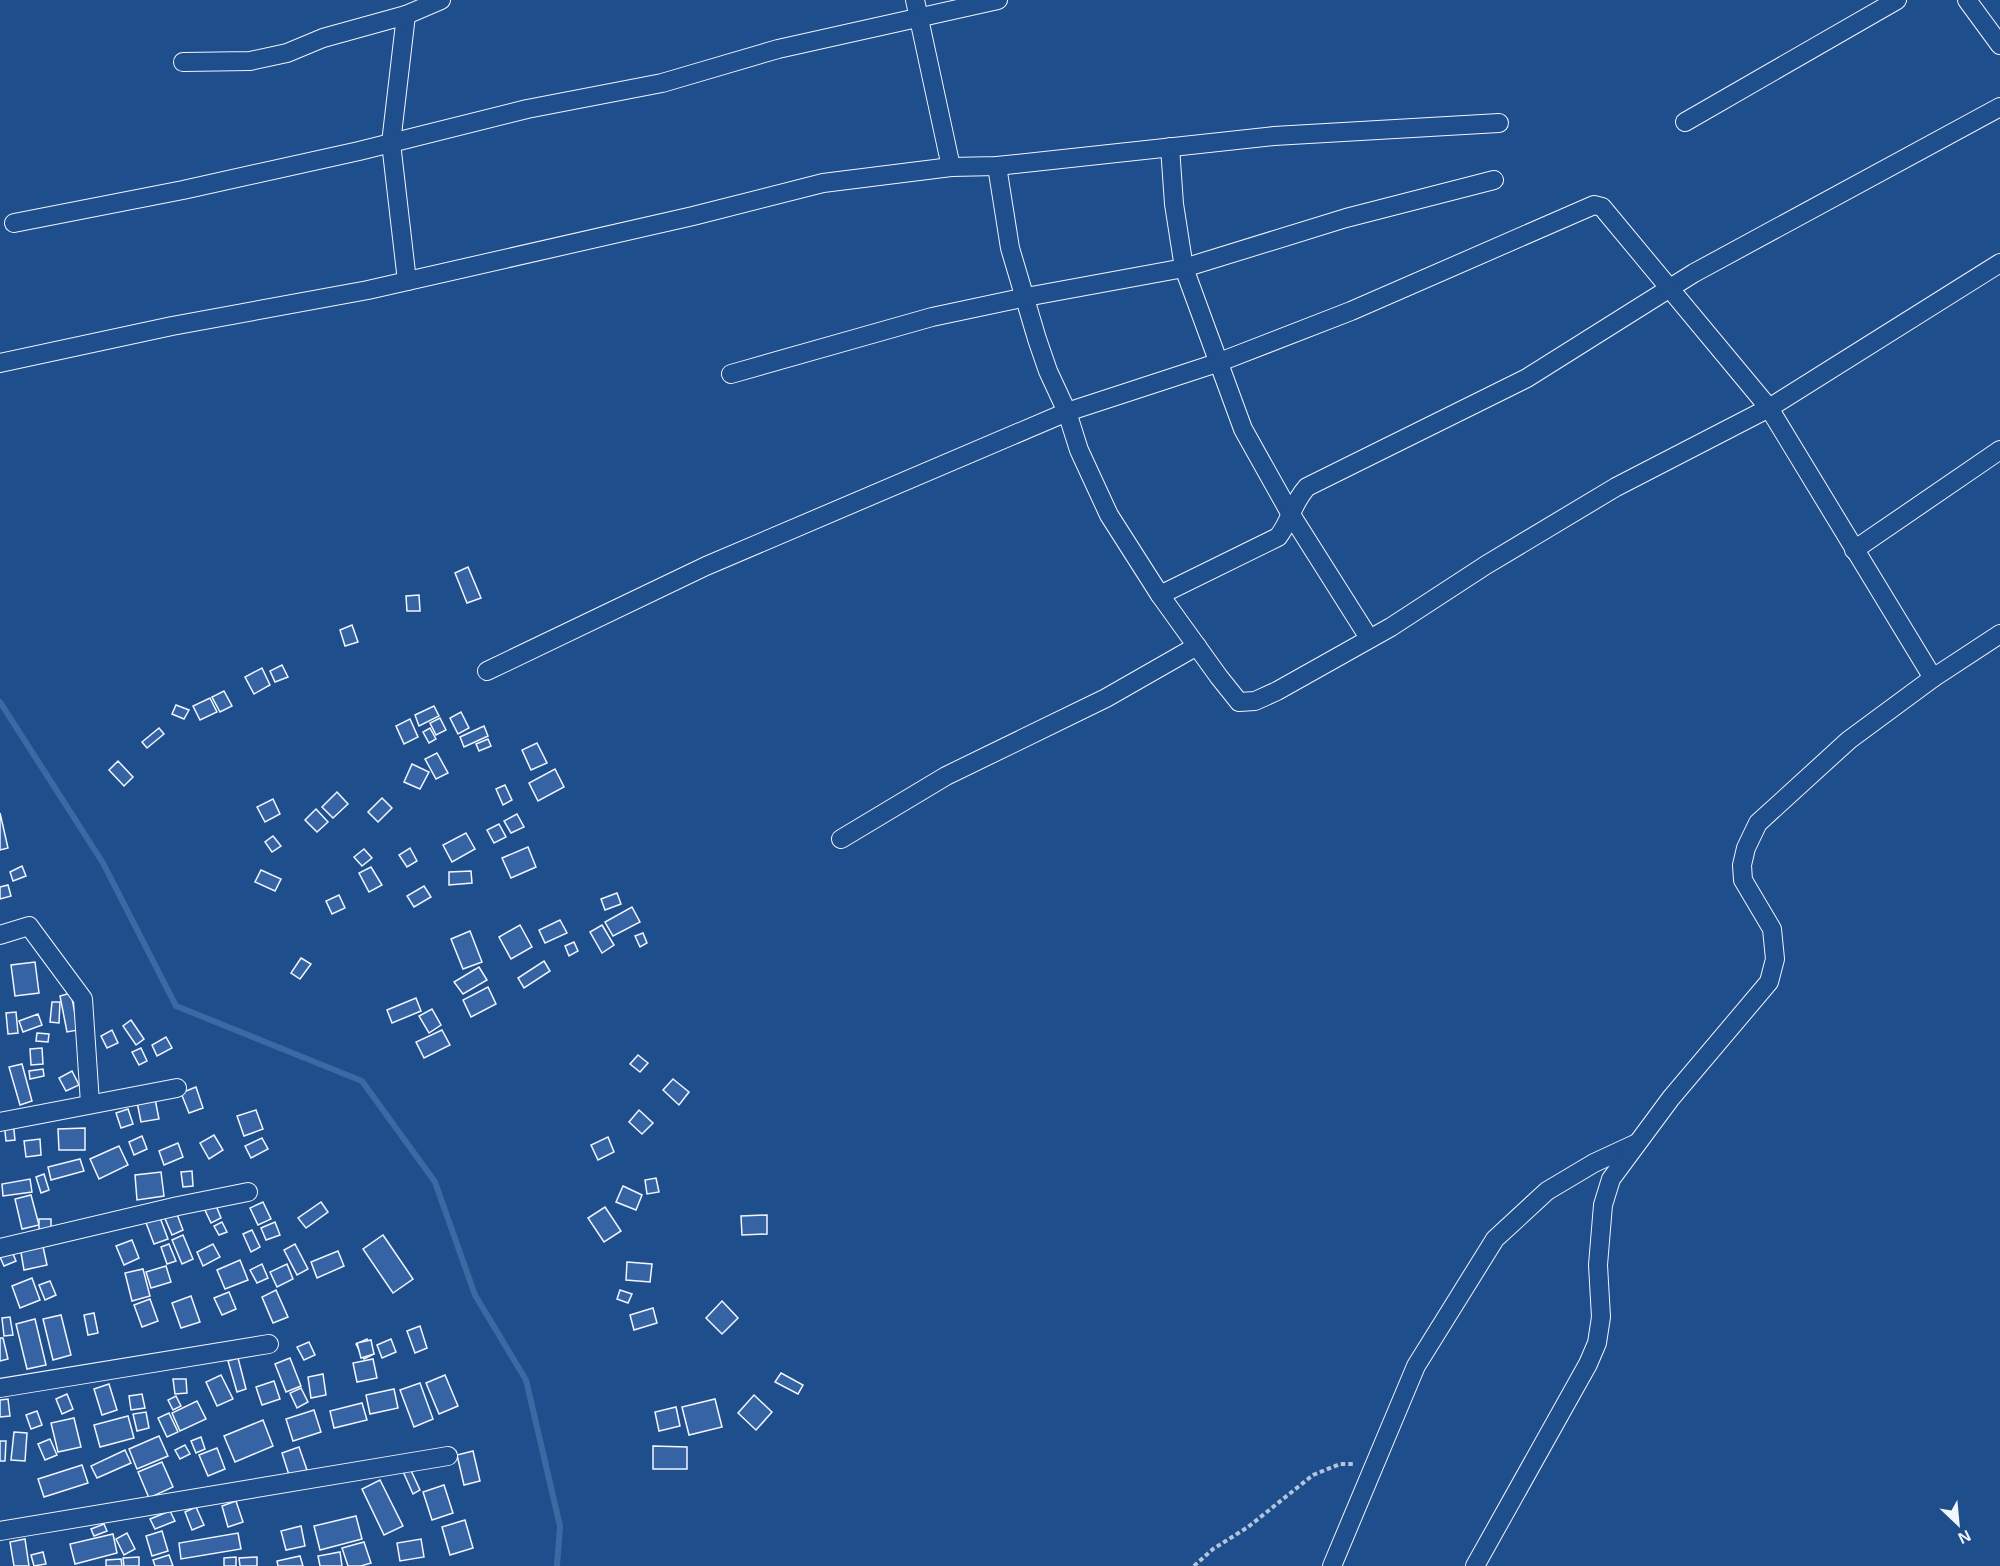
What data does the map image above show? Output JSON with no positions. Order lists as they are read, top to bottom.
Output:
{
  "north": "bottom right"
}
